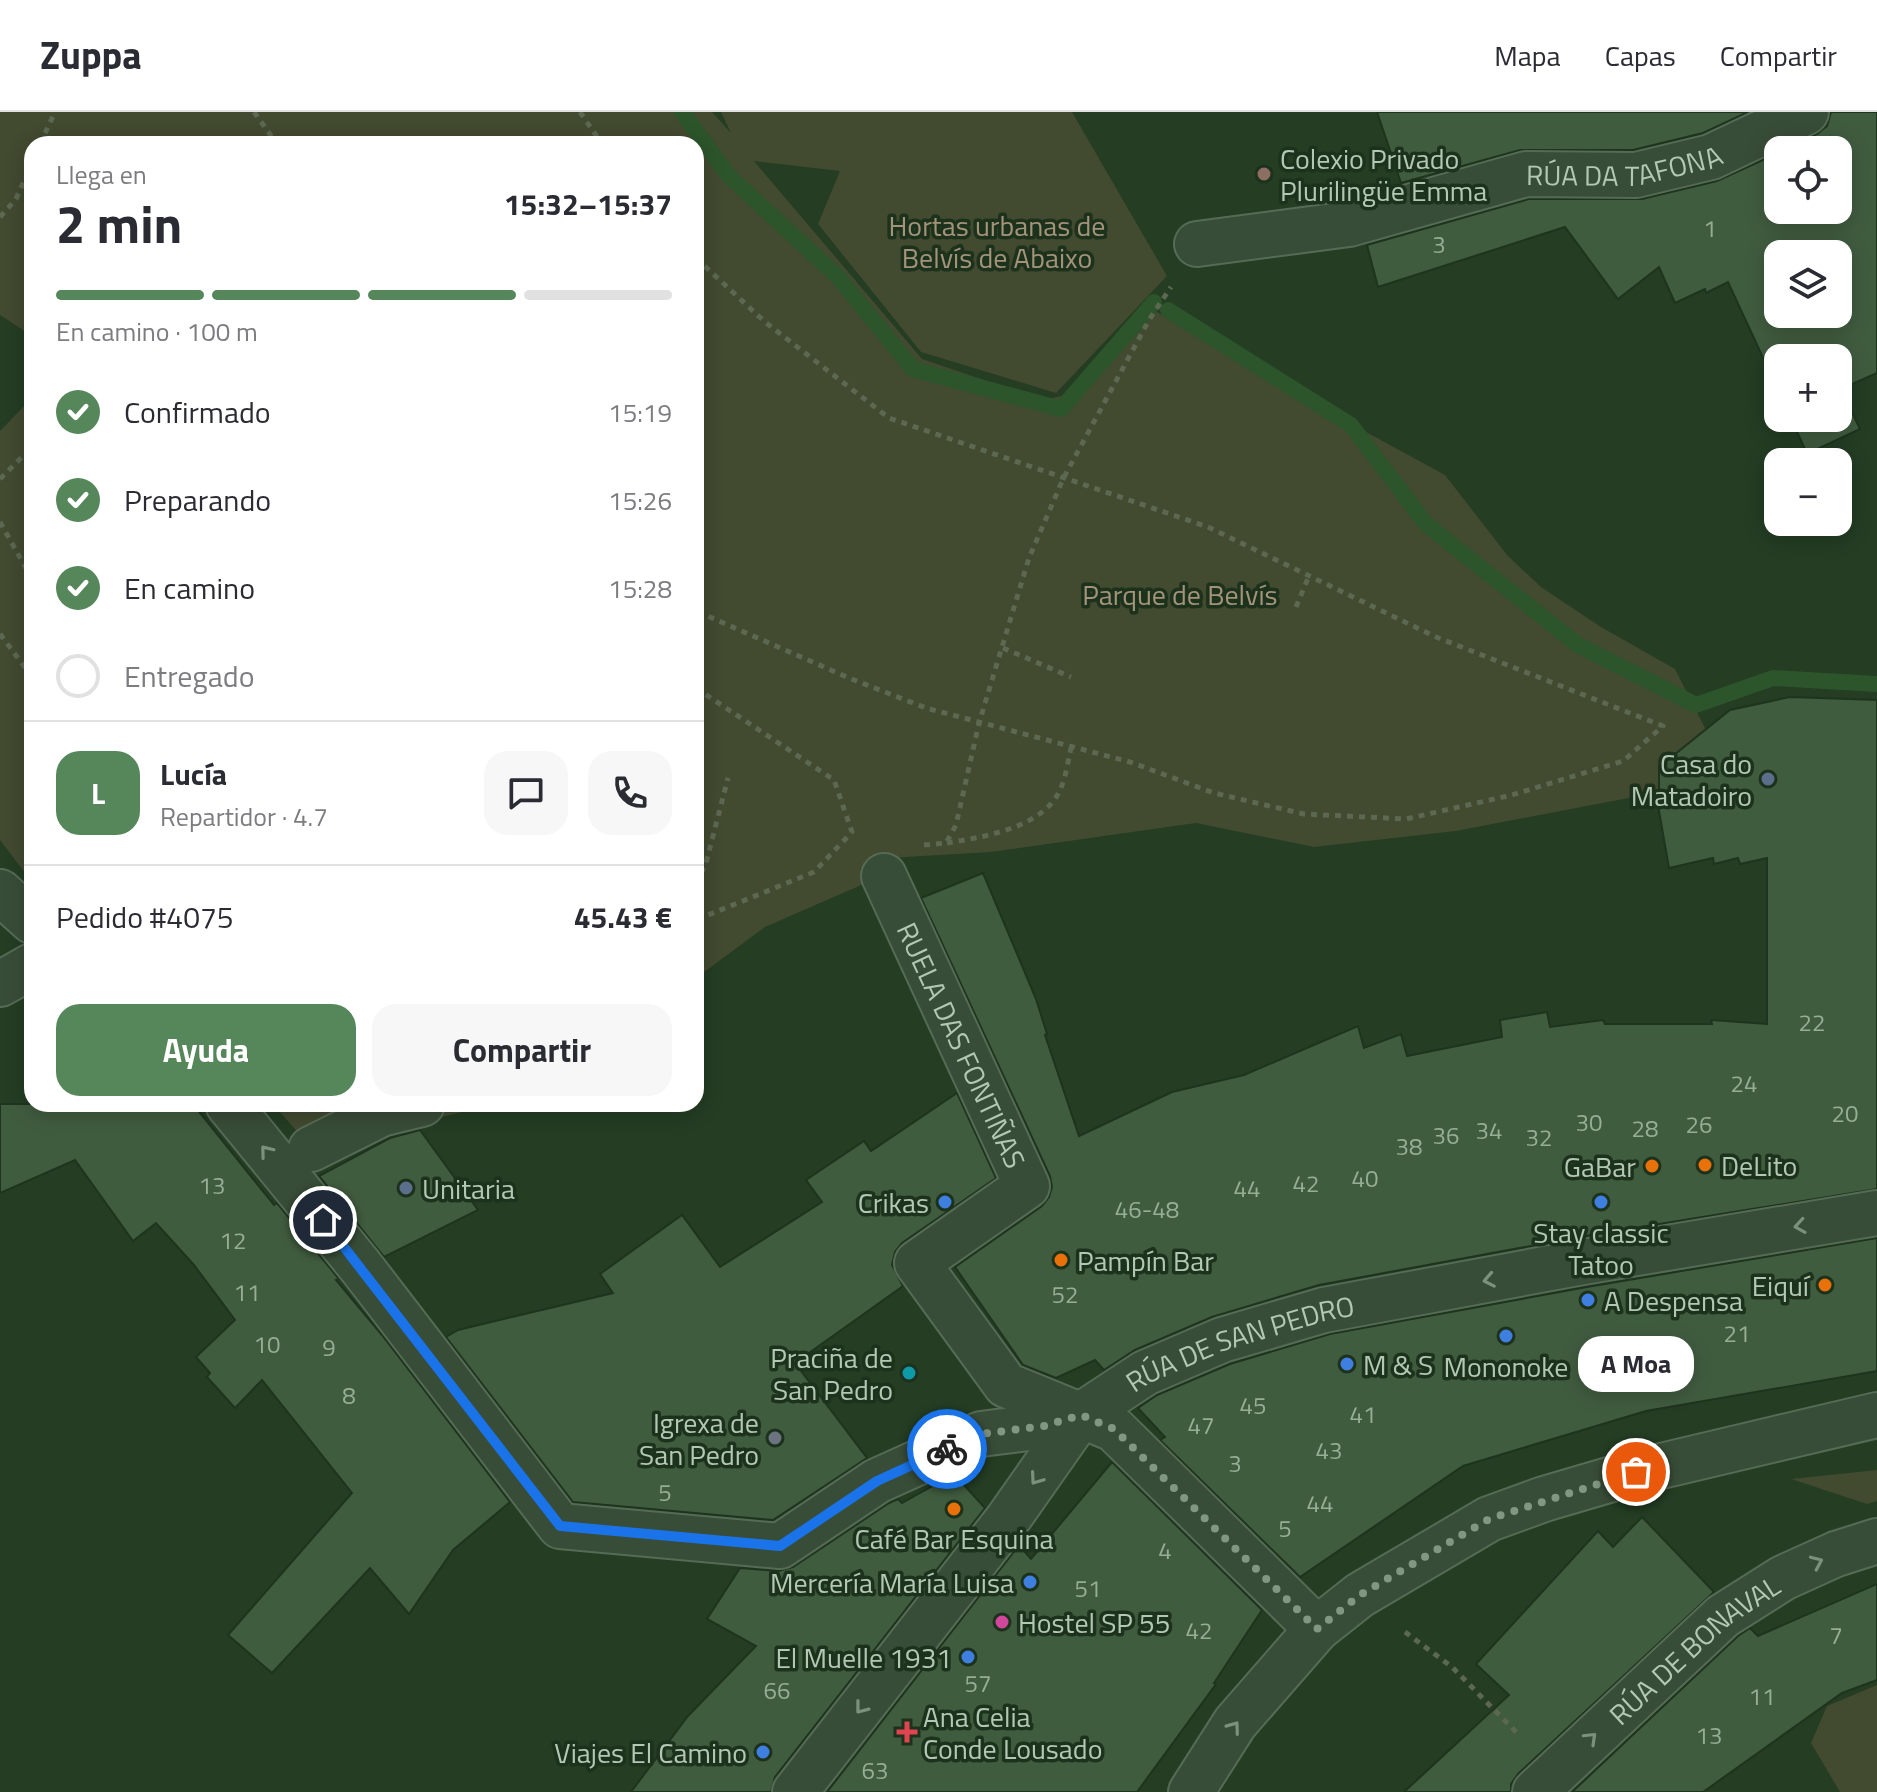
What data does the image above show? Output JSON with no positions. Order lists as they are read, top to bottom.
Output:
{
  "streets": {
    "street": [
      "RÚA DA TAFONA",
      "RUELA DAS FONTIÑAS",
      "RÚA DE SAN PEDRO",
      "RÚA DE BONAVAL"
    ]
  },
  "crossings": [
    ["RUELA DAS FONTIÑAS", "RÚA DE SAN PEDRO"]
  ],
  "parks": ["Hortas urbanas de Belvís de Abaixo", "Parque de Belvís"],
  "places": {
    "other": [
      "Colexio Privado Plurilingüe Emma",
      "Casa do Matadoiro",
      "DeLito",
      "GaBar",
      "Unitaria",
      "Crikas",
      "Stay classic Tatoo",
      "Pampín Bar",
      "Eiquí",
      "A Despensa",
      "Mononoke",
      "M & S",
      "Praciña de San Pedro",
      "Igrexa de San Pedro",
      "A Moa",
      "Café Bar Esquina",
      "Mercería María Luisa",
      "Hostel SP 55",
      "El Muelle 1931",
      "Viajes El Camino"
    ],
    "health": ["Ana Celia Conde Lousado"]
  },
  "house_numbers": [
    "1",
    "3",
    "22",
    "24",
    "20",
    "30",
    "26",
    "28",
    "34",
    "36",
    "32",
    "38",
    "40",
    "42",
    "13",
    "44",
    "46-48",
    "12",
    "11",
    "52",
    "21",
    "10",
    "9",
    "8",
    "45",
    "41",
    "47",
    "43",
    "3",
    "5",
    "44",
    "5",
    "4",
    "51",
    "42",
    "7",
    "57",
    "66",
    "11",
    "13",
    "63"
  ],
  "page": {
    "header": "Zuppa",
    "nav": ["Mapa", "Capas", "Compartir"],
    "map_buttons": ["+", "−"],
    "heading": ["2 min", "Llega en", "15:32–15:37"],
    "panel": [
      "Lucía",
      "Repartidor · 4.7",
      "Pedido #4075",
      "45.43 €"
    ],
    "bar": "En camino · 100 m",
    "list": [
      ["Confirmado", "15:19"],
      ["Preparando", "15:26"],
      ["En camino", "15:28"],
      "Entregado"
    ],
    "round": "L",
    "buttons": ["Ayuda", "Compartir"],
    "bubble": "A Moa"
  }
}
